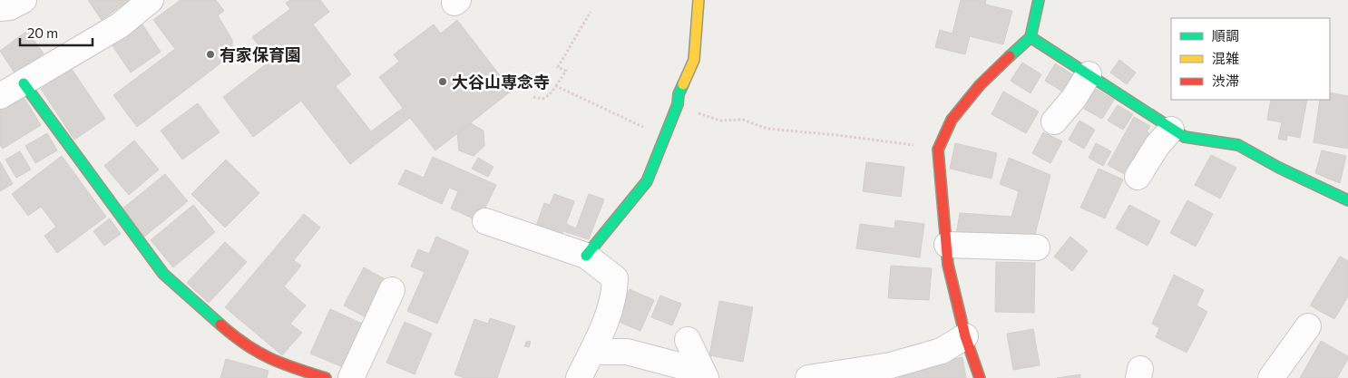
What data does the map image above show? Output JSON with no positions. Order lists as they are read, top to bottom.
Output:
{
  "places": ["有家保育園", "大谷山専念寺"],
  "legend": ["順調", "混雑", "渋滞"],
  "scale_bar": "20 m"
}
